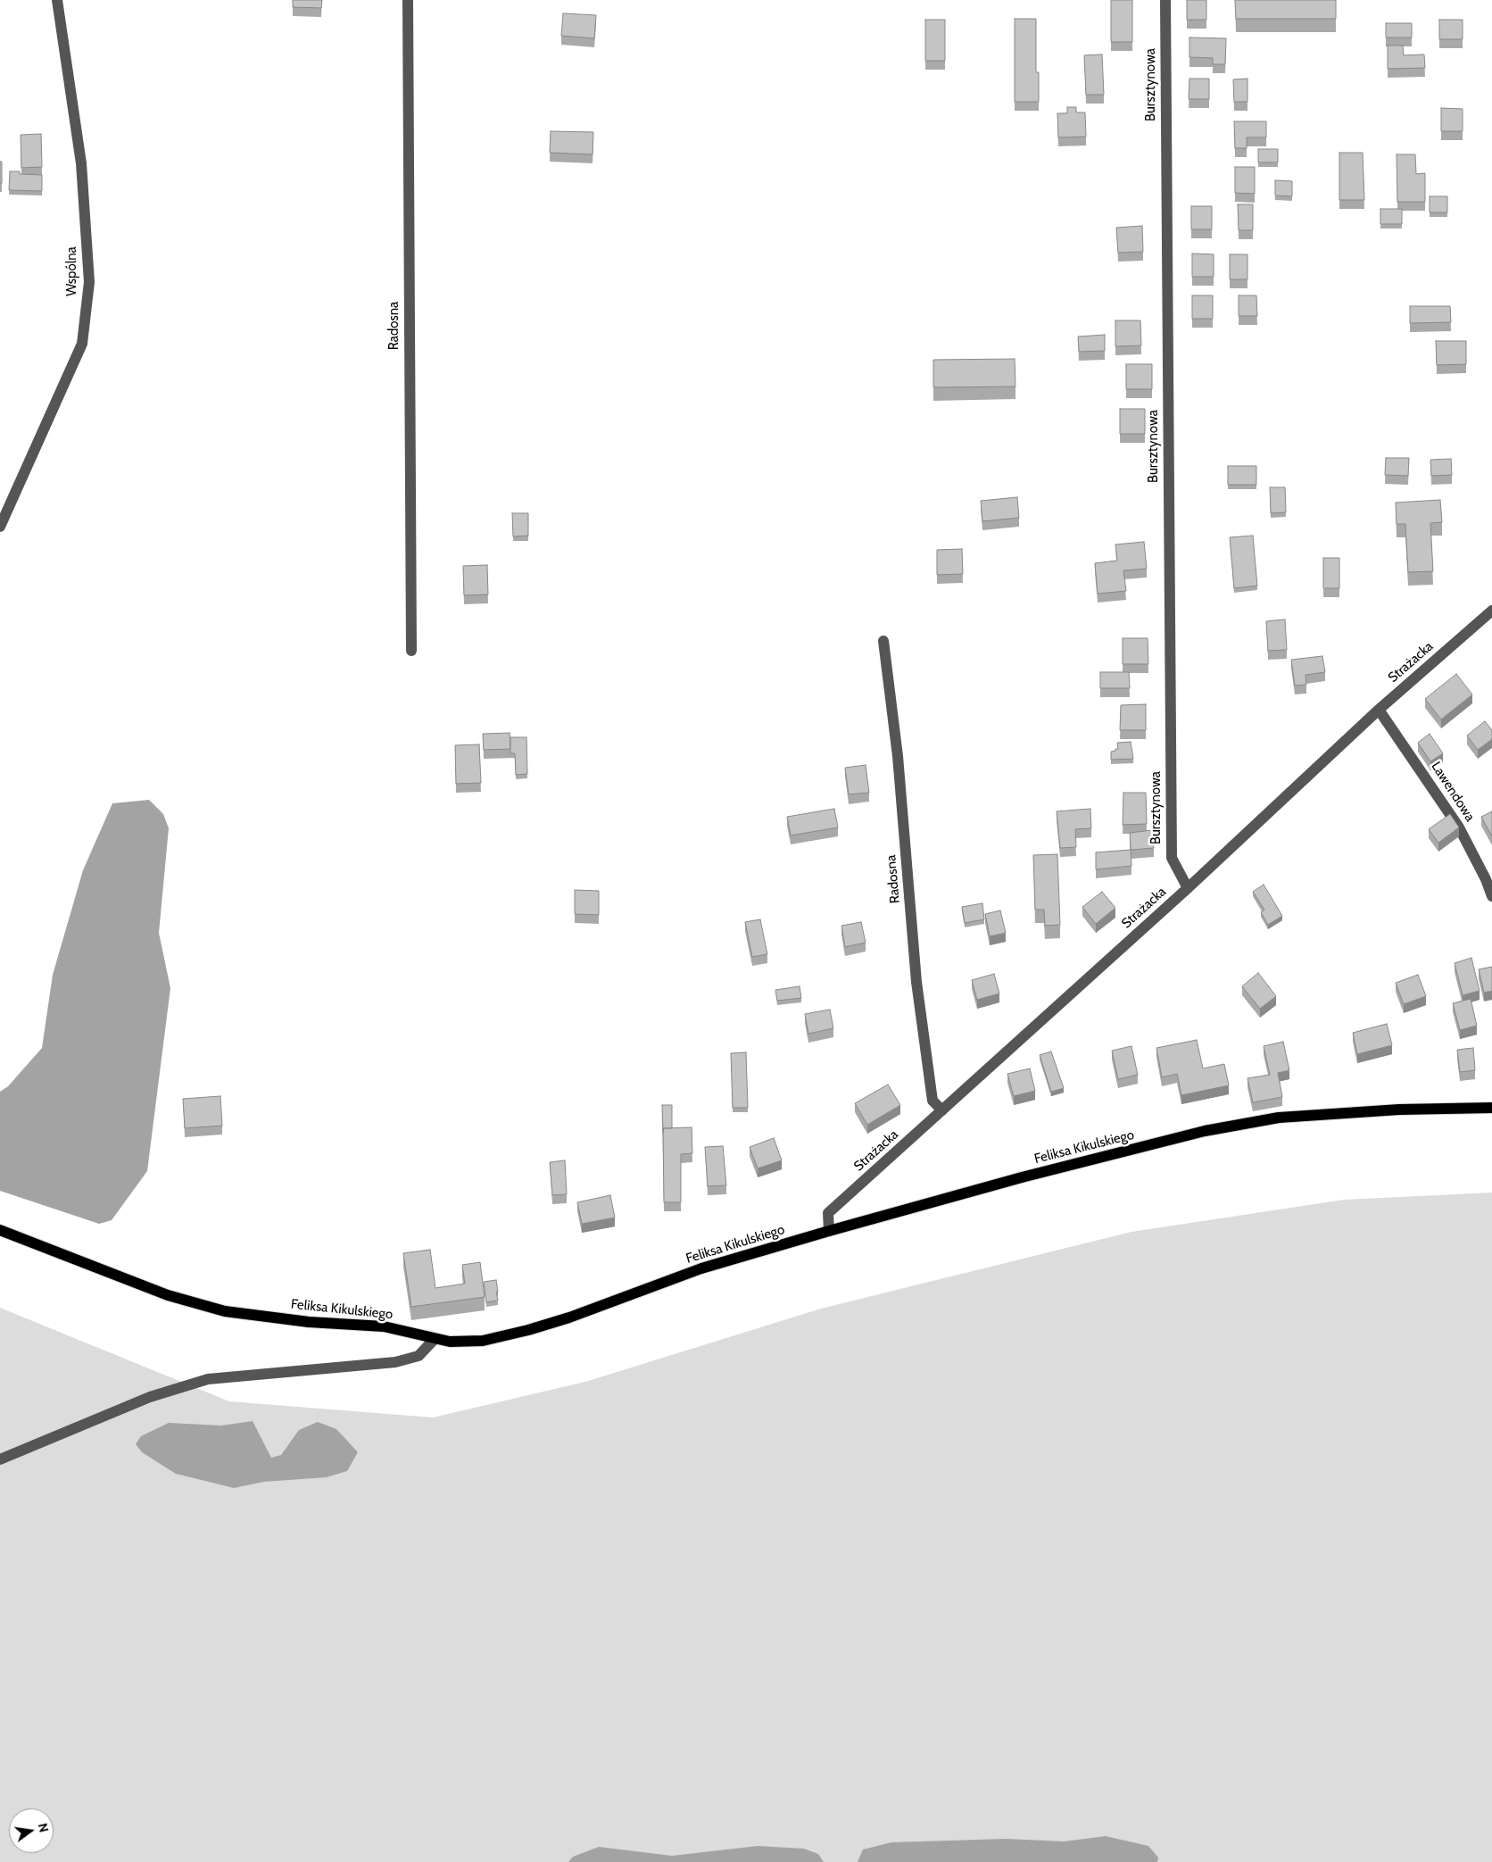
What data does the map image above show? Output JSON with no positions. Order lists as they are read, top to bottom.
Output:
{
  "streets": {
    "main road": ["Feliksa Kikulskiego"],
    "street": [
      "Bursztynowa",
      "Wspólna",
      "Radosna",
      "Strażacka",
      "Lawendowa"
    ]
  },
  "crossings": [
    ["Bursztynowa", "Strażacka"],
    ["Radosna", "Strażacka"],
    ["Strażacka", "Lawendowa"],
    ["Strażacka", "Feliksa Kikulskiego"]
  ],
  "north": "right"
}
